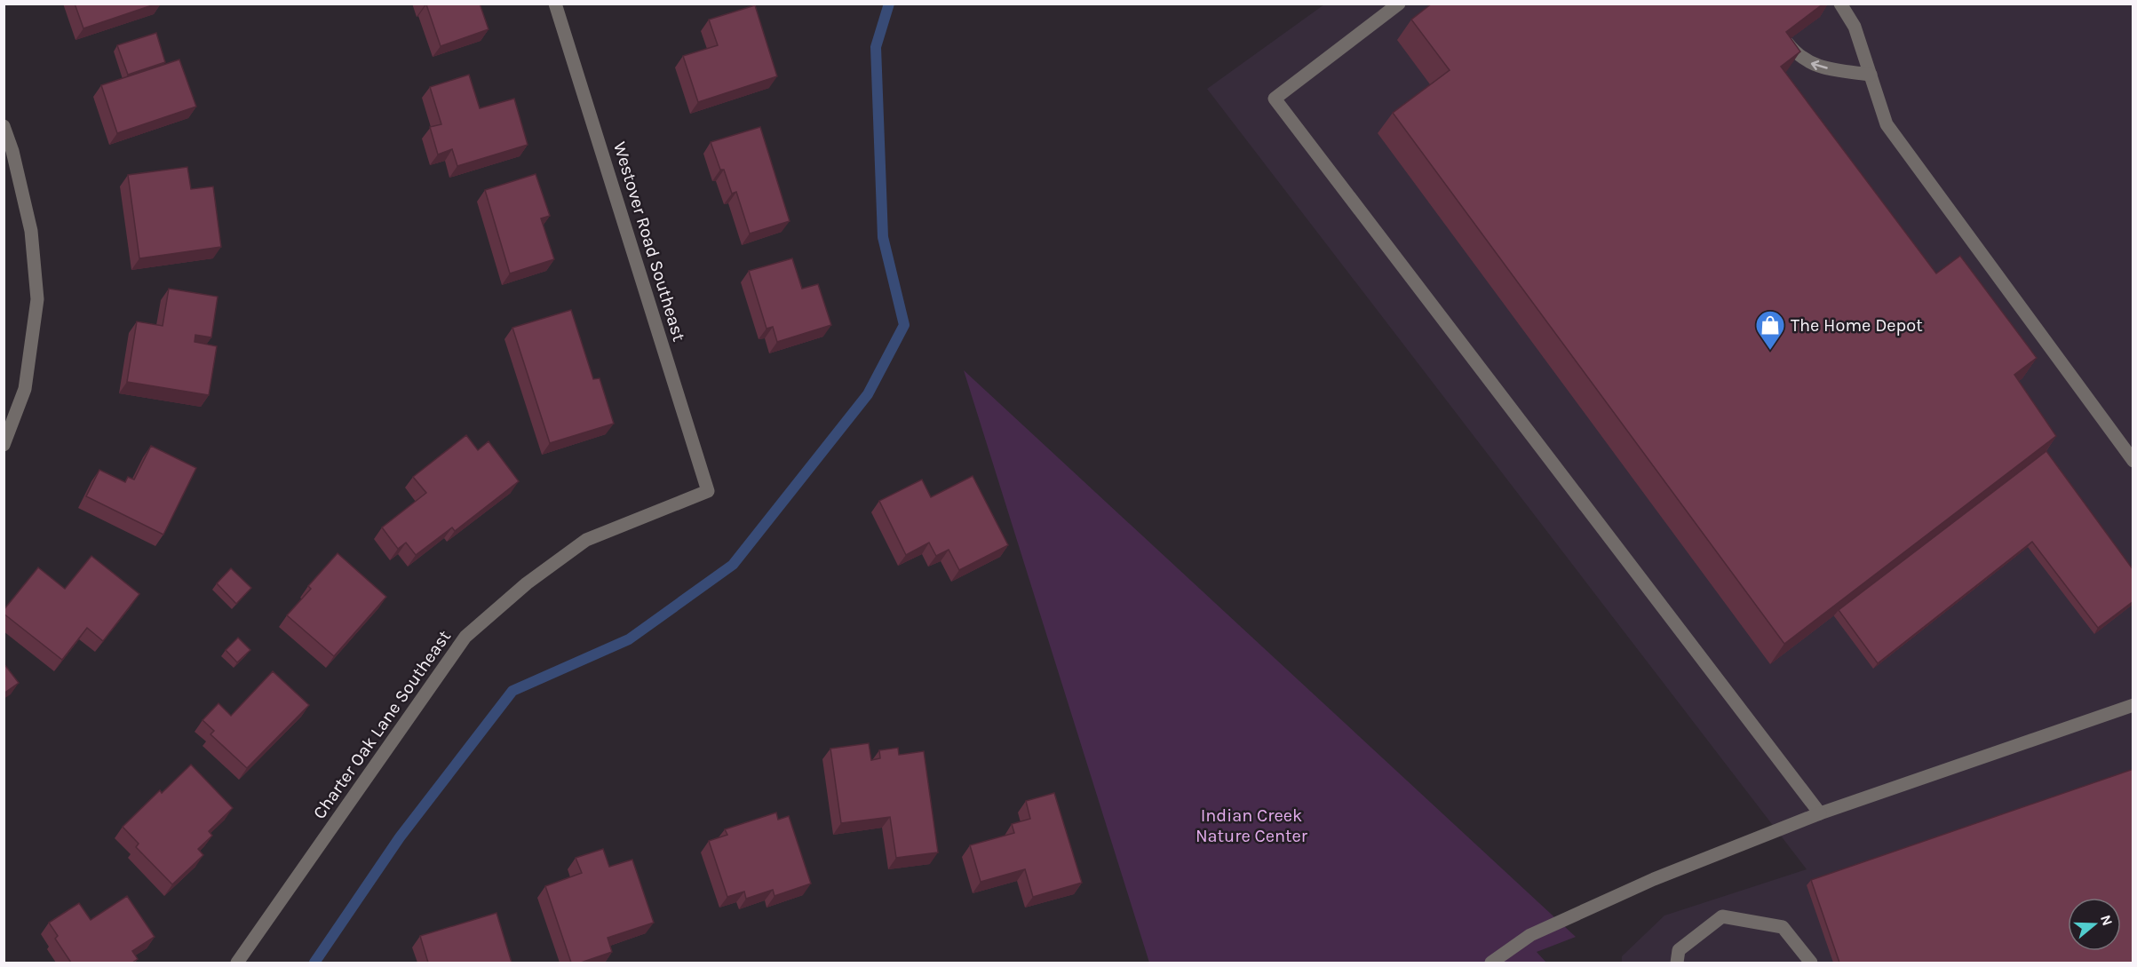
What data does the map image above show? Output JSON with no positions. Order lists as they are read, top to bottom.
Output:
{
  "streets": {
    "street": ["Westover Road Southeast", "Charter Oak Lane Southeast"]
  },
  "crossings": [
    ["Westover Road Southeast", "Charter Oak Lane Southeast"]
  ],
  "parks": ["Indian Creek Nature Center"],
  "places": {
    "shop": ["The Home Depot"]
  },
  "north": "right"
}
